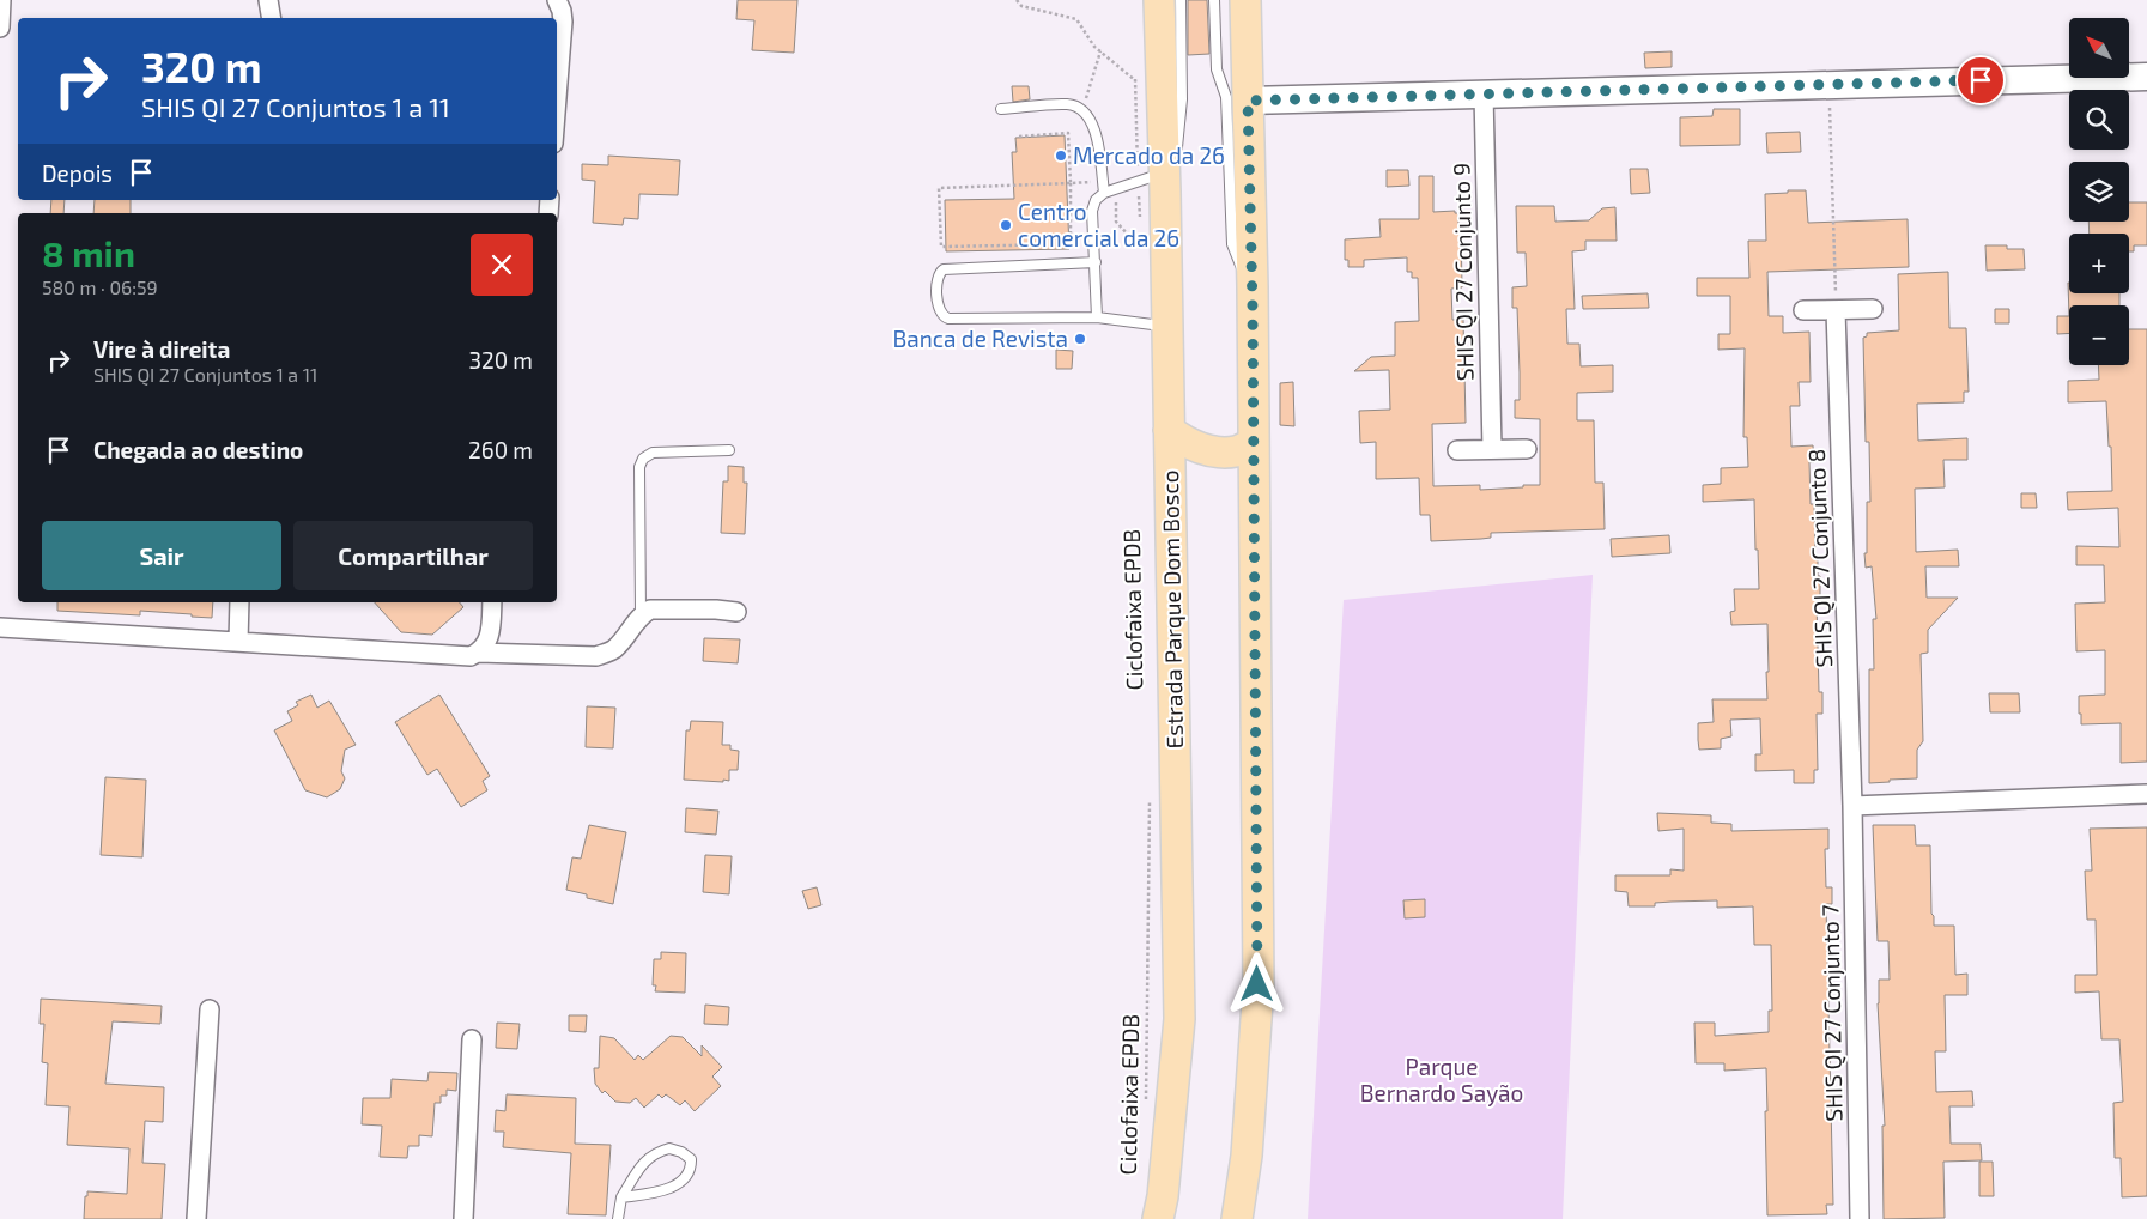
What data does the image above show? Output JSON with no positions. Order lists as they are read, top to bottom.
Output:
{
  "streets": {
    "main road": ["Estrada Parque Dom Bosco"],
    "street": ["SHIS QI 27 Conjunto 9", "SHIS QI 27 Conjunto 8", "SHIS QI 27 Conjunto 7"],
    "path": ["Ciclofaixa EPDB"]
  },
  "crossings": [
    ["SHIS QI 27 Conjunto 8", "SHIS QI 27 Conjunto 7"]
  ],
  "parks": ["Parque Bernardo Sayão"],
  "places": ["Mercado da 26", "Centro comercial da 26", "Banca de Revista"],
  "north": "top left",
  "page": {
    "map_buttons": ["+", "−"],
    "turn": ["320 m", "SHIS QI 27 Conjuntos 1 a 11"],
    "then": "Depois",
    "heading": ["8 min", "580 m · 06:59"],
    "list": [
      {
        "name": "Vire à direita",
        "note": "SHIS QI 27 Conjuntos 1 a 11",
        "value": "320 m"
      },
      {
        "name": "Chegada ao destino",
        "value": "260 m"
      }
    ],
    "buttons": ["Sair", "Compartilhar"]
  }
}
